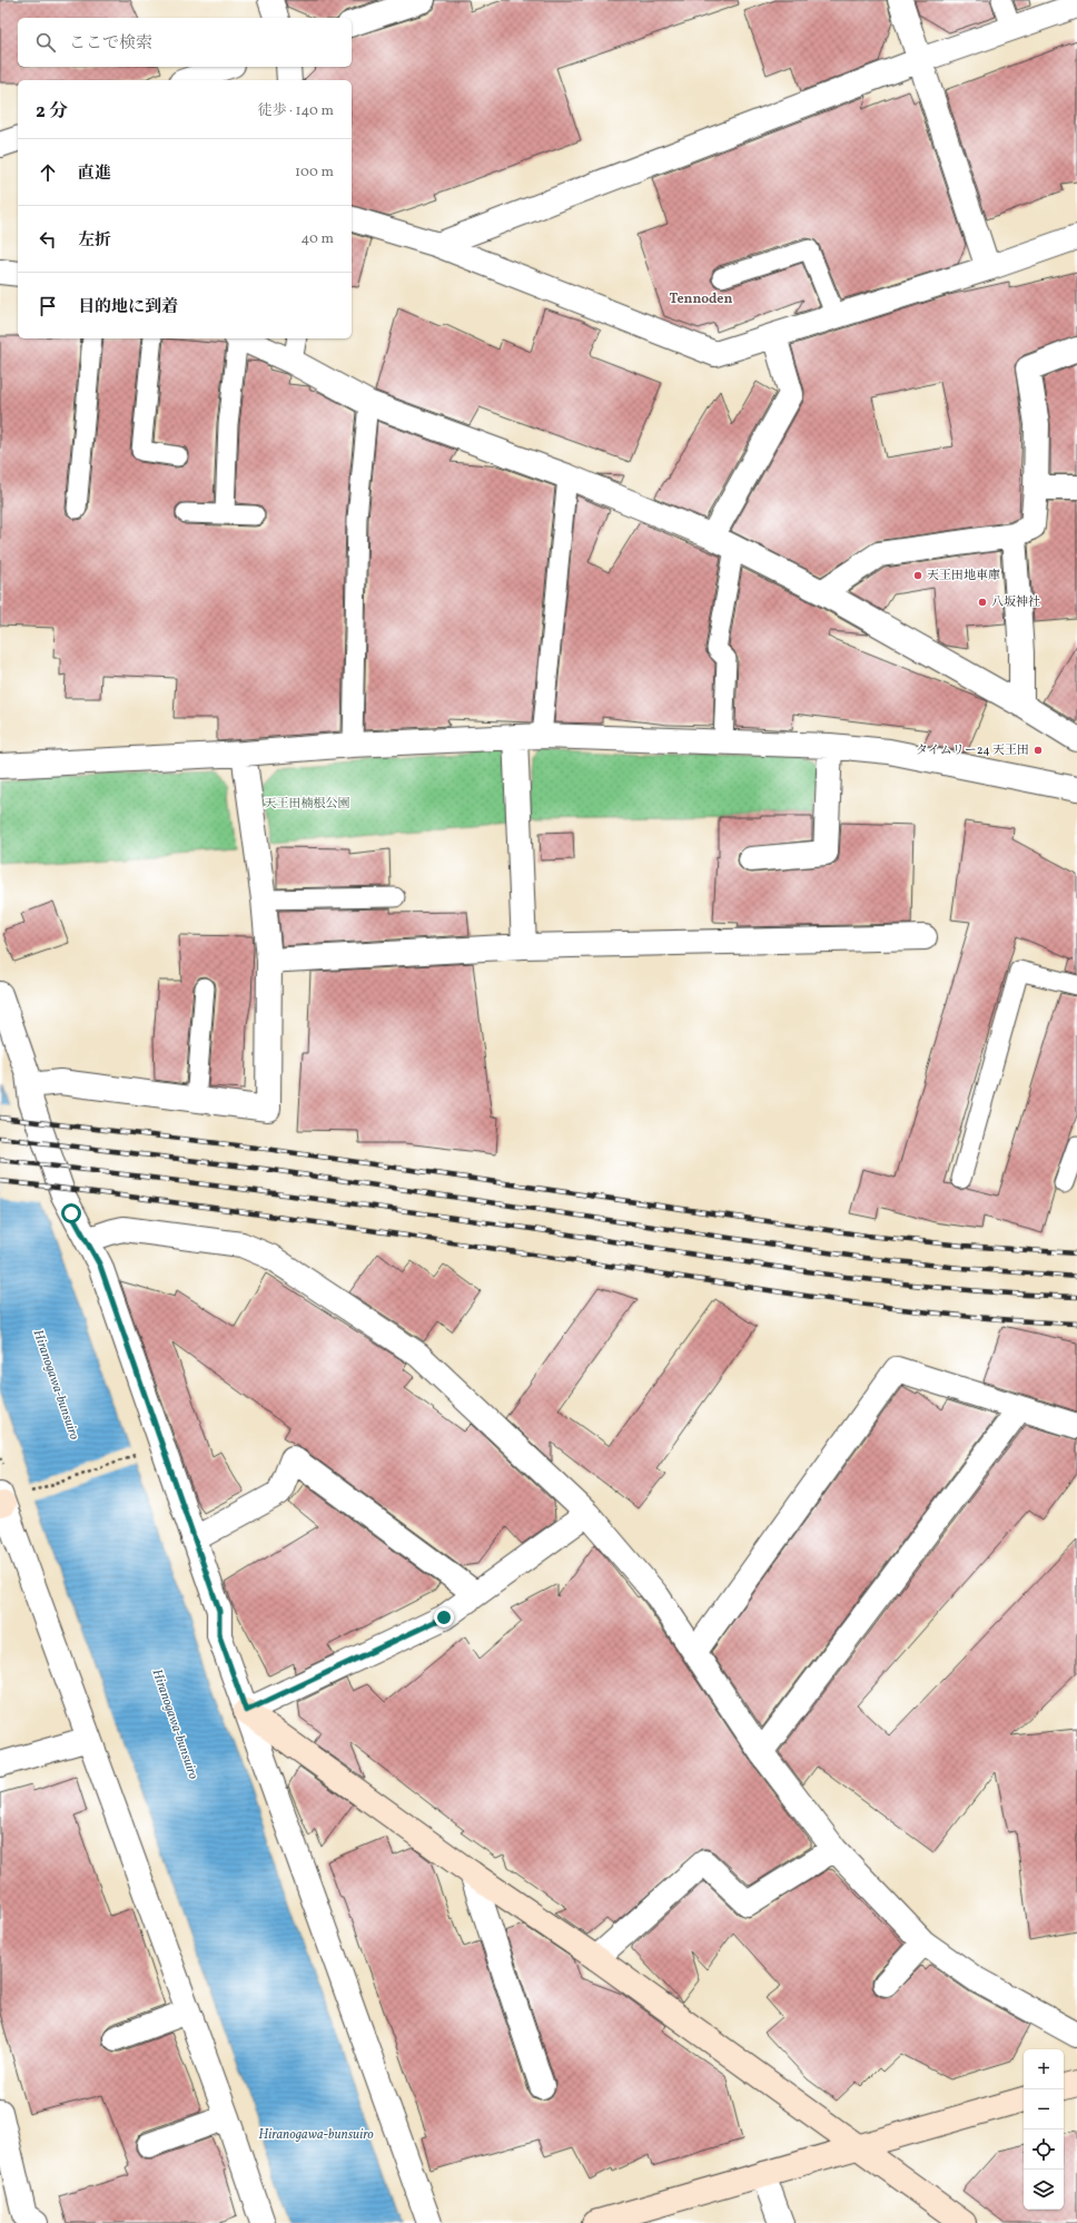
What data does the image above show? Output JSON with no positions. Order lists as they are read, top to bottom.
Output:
{
  "districts": ["Tennoden"],
  "water": ["Hiranogawa-bunsuiro"],
  "parks": ["天王田楠根公園"],
  "places": ["天王田地車庫", "八坂神社", "タイムリー24 天王田"],
  "page": {
    "search": "ここで検索",
    "heading": ["2 分", "徒歩 · 140 m"],
    "list": [
      ["直進", "100 m"],
      ["左折", "40 m"],
      "目的地に到着"
    ],
    "map_buttons": ["+", "−"]
  }
}
